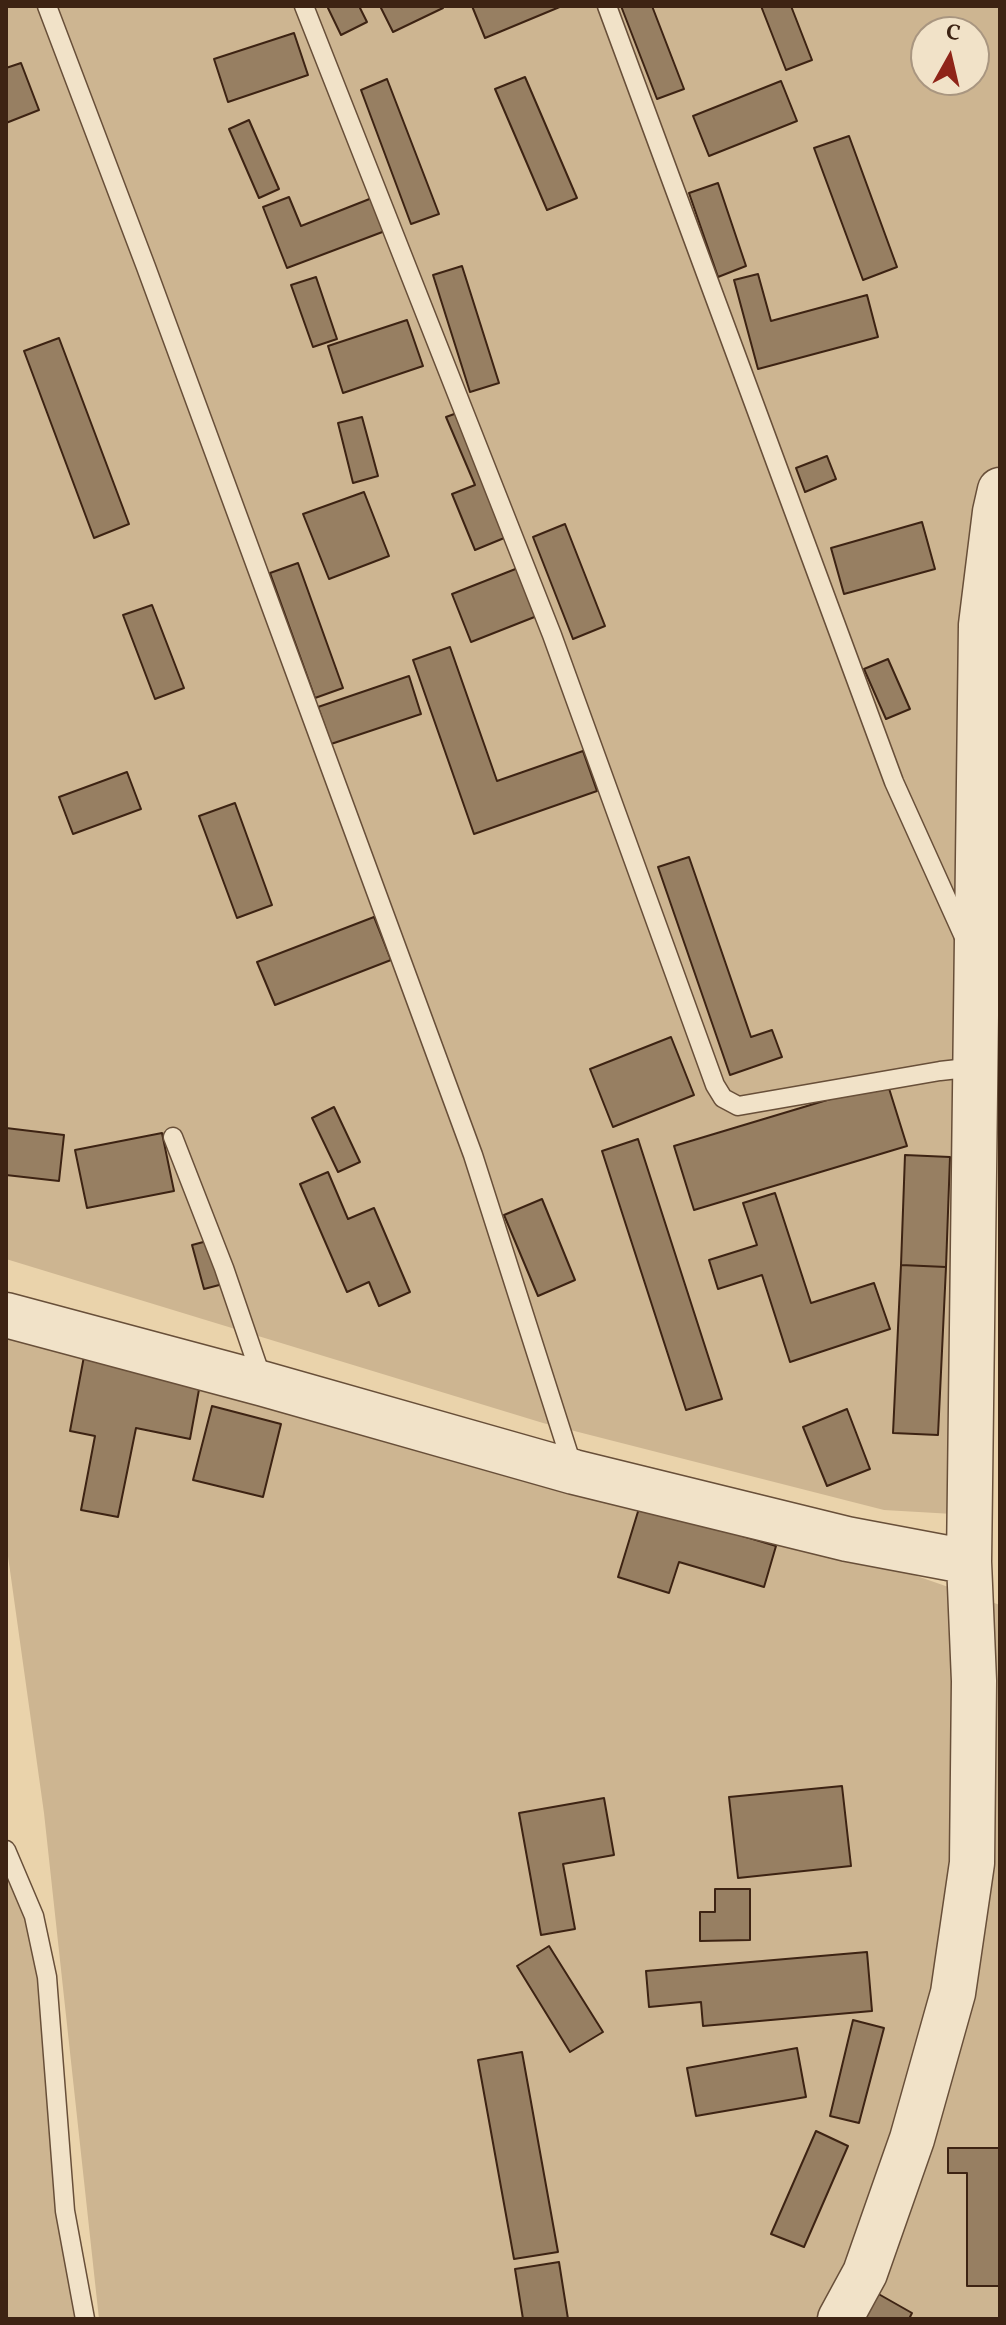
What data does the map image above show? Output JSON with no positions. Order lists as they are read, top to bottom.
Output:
{
  "north": "top"
}
